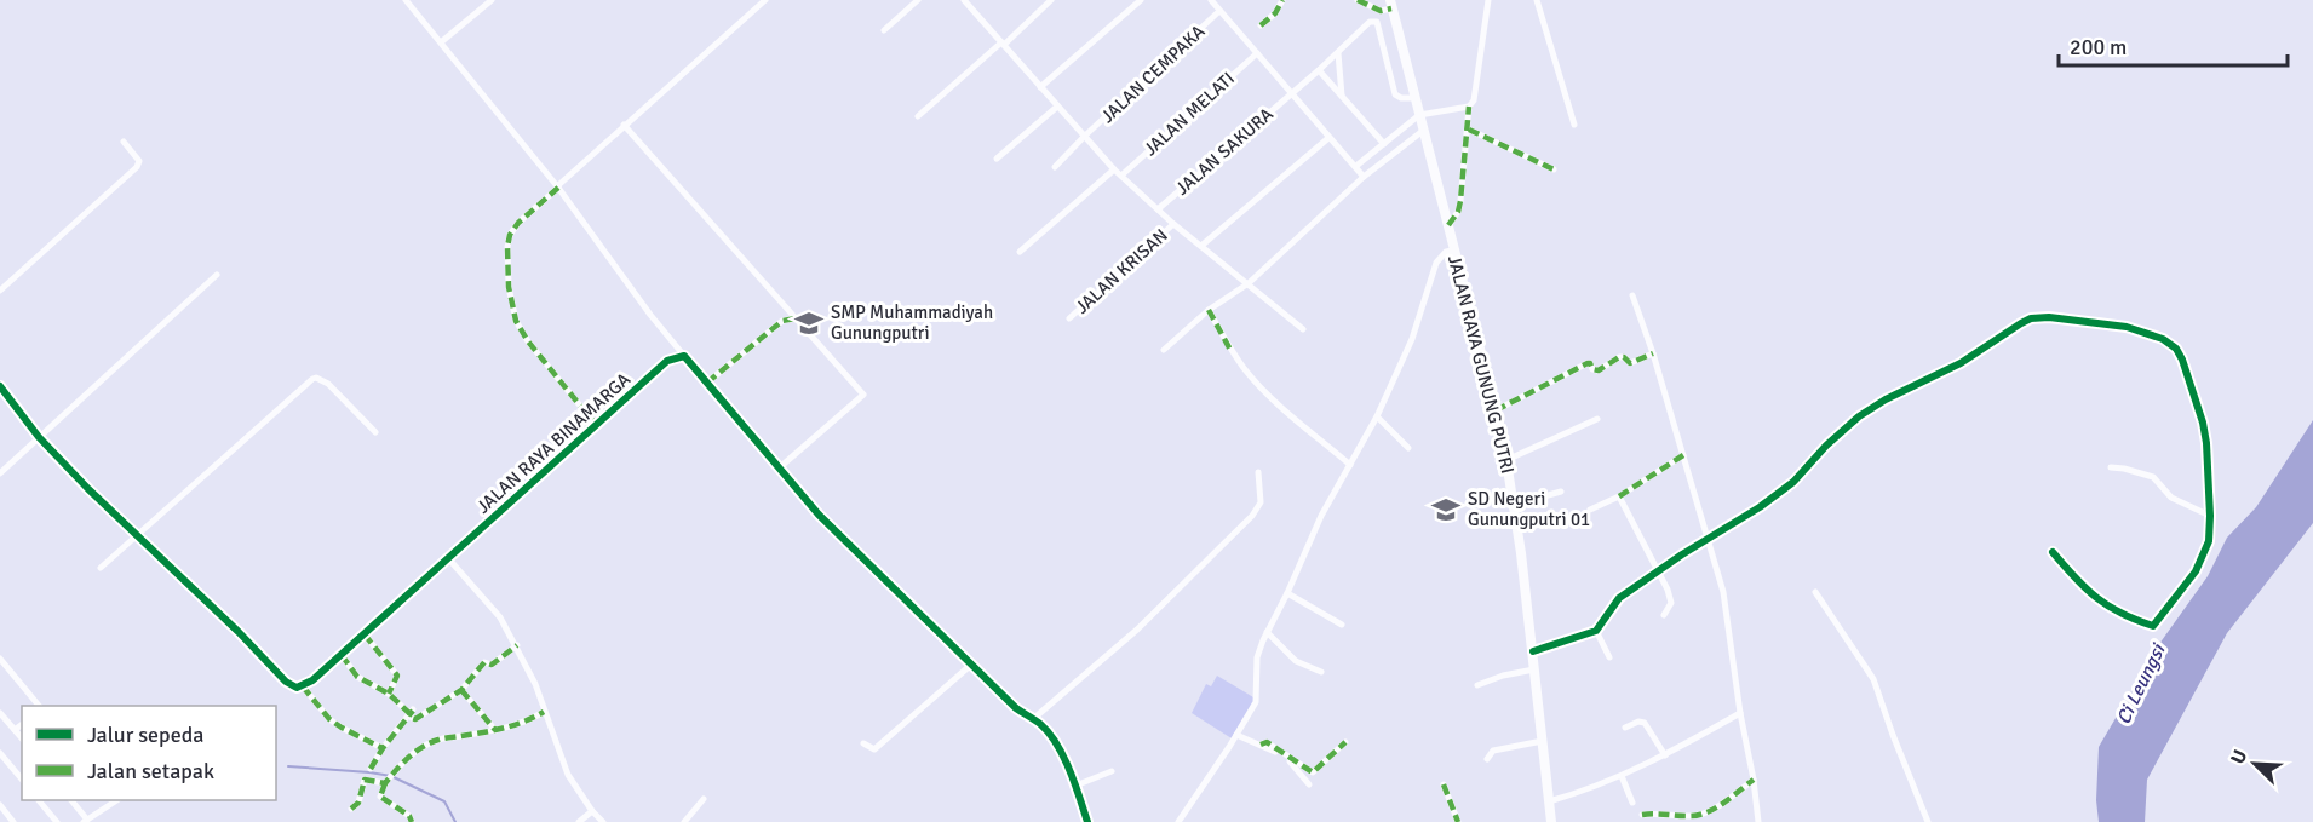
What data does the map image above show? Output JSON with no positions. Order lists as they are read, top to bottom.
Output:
{
  "streets": {
    "main road": ["JALAN RAYA GUNUNG PUTRI"],
    "street": [
      "JALAN CEMPAKA",
      "JALAN MELATI",
      "JALAN SAKURA",
      "JALAN KRISAN",
      "JALAN RAYA BINAMARGA"
    ]
  },
  "crossings": [
    ["JALAN SAKURA", "JALAN RAYA GUNUNG PUTRI"]
  ],
  "water": ["Ci Leungsi"],
  "places": {
    "school or university": ["SMP Muhammadiyah Gunungputri", "SD Negeri Gunungputri 01"]
  },
  "legend": ["Jalur sepeda", "Jalan setapak"],
  "scale_bar": "200 m",
  "north": "top left"
}
